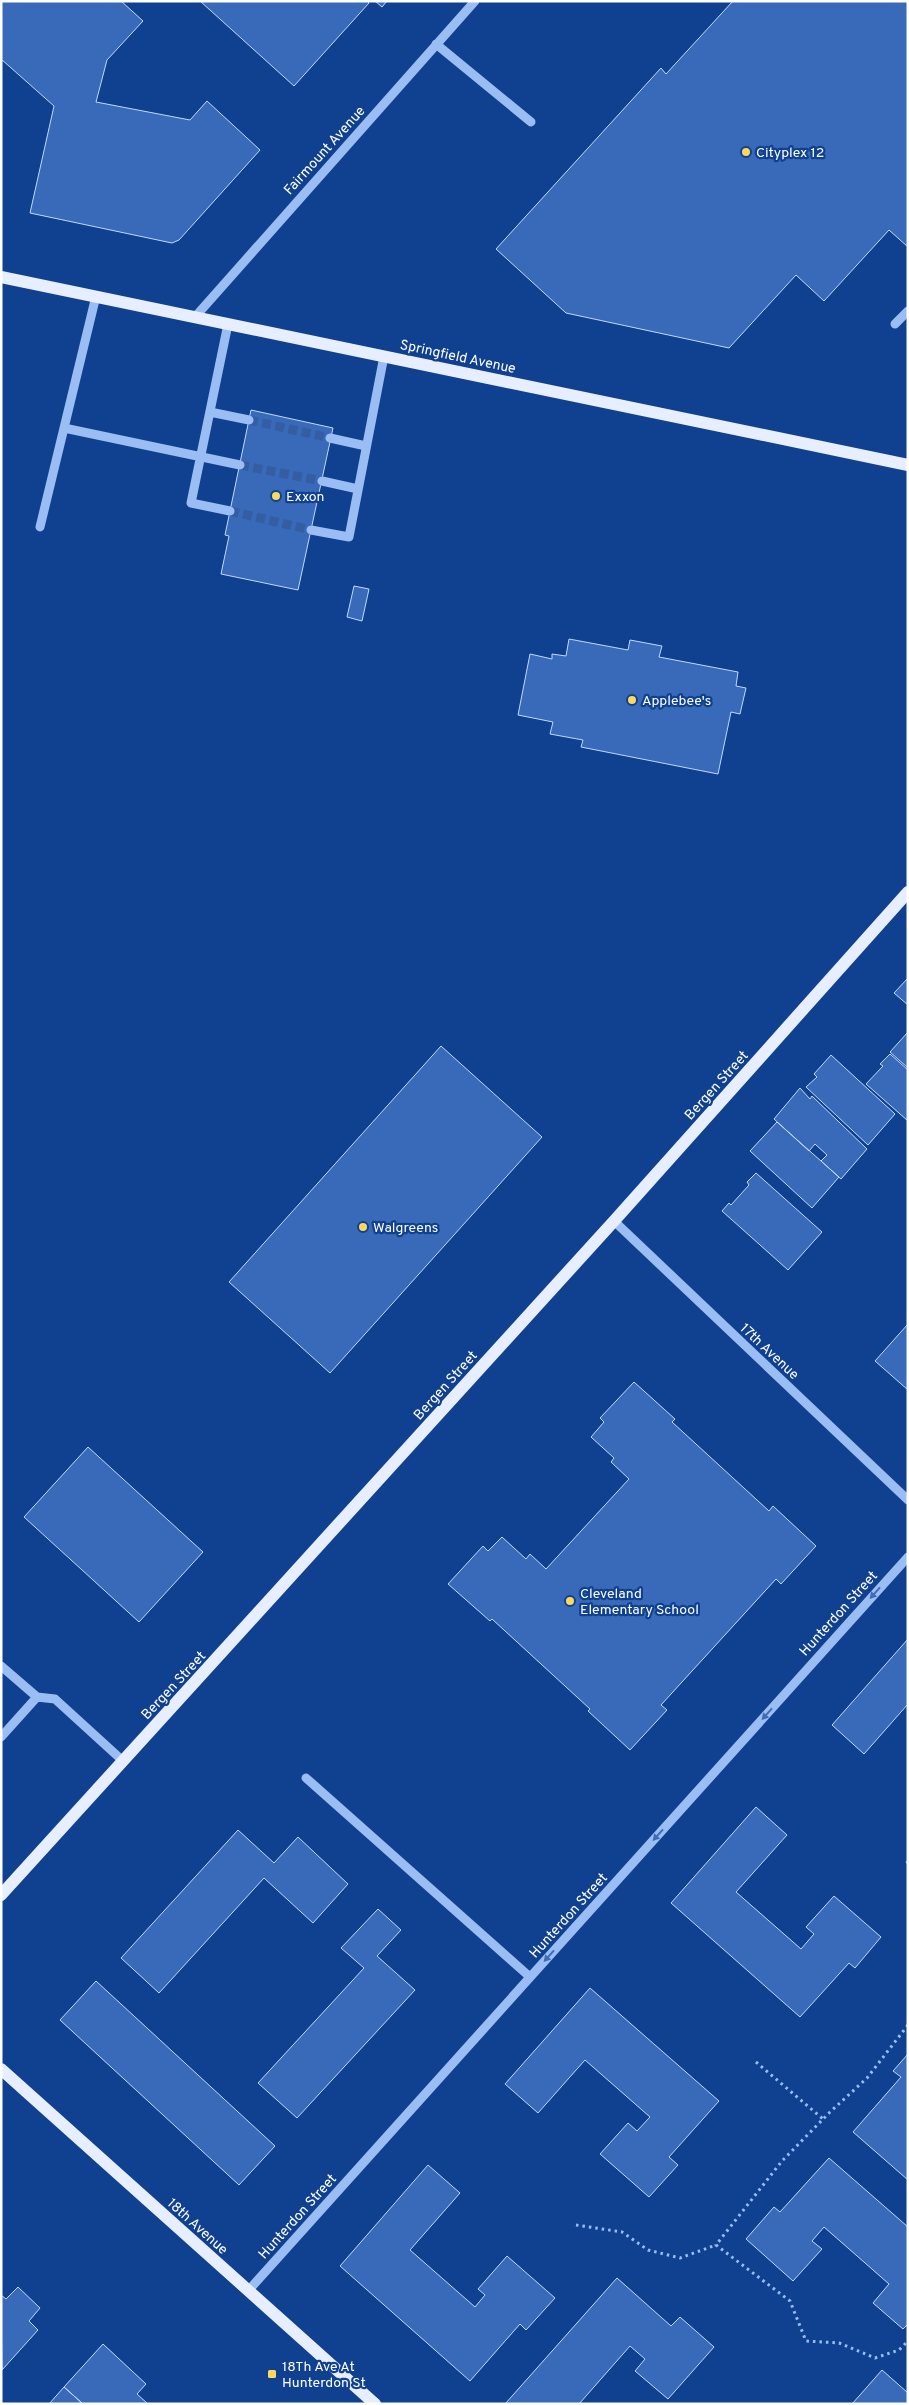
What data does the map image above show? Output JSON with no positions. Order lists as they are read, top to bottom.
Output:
{
  "streets": {
    "main road": ["Springfield Avenue", "Bergen Street", "18th Avenue"],
    "street": ["Fairmount Avenue", "17th Avenue", "Hunterdon Street"]
  },
  "crossings": [
    ["Fairmount Avenue", "Springfield Avenue"],
    ["Bergen Street", "17th Avenue"],
    ["Hunterdon Street", "18th Avenue"]
  ],
  "one_way": ["Hunterdon Street"],
  "places": {
    "other": [
      "Cityplex 12",
      "Exxon",
      "Applebee's",
      "Walgreens",
      "Cleveland Elementary School"
    ],
    "transit": ["18Th Ave At Hunterdon St"]
  }
}
